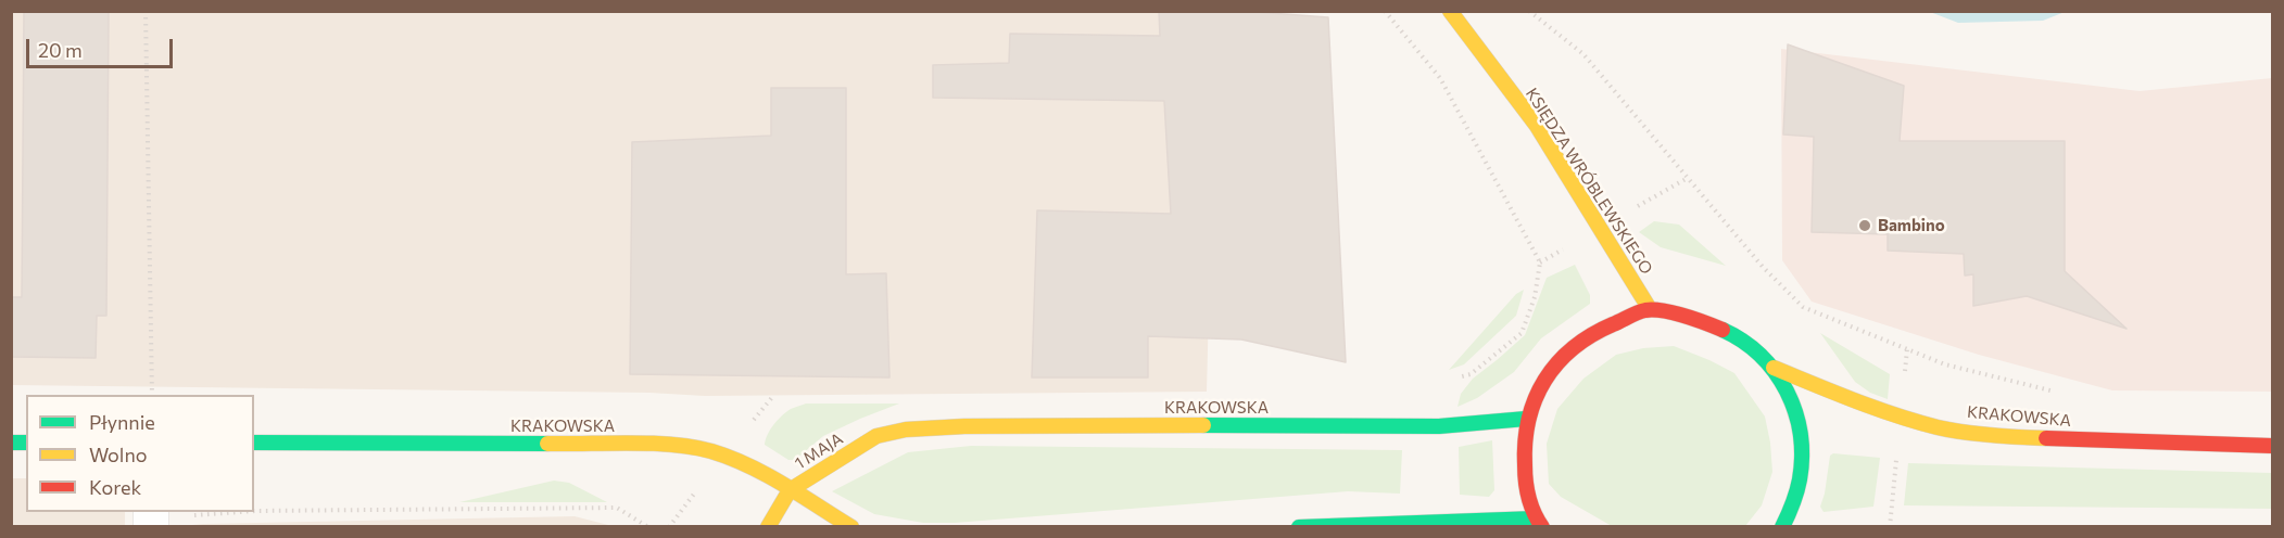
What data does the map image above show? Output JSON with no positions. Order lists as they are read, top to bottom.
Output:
{
  "streets": {
    "main road": ["KSIĘDZA WRÓBLEWSKIEGO", "KRAKOWSKA", "1 MAJA"]
  },
  "crossings": [
    ["KRAKOWSKA", "1 MAJA"]
  ],
  "places": ["Bambino"],
  "legend": ["Płynnie", "Wolno", "Korek"],
  "scale_bar": "20 m"
}
